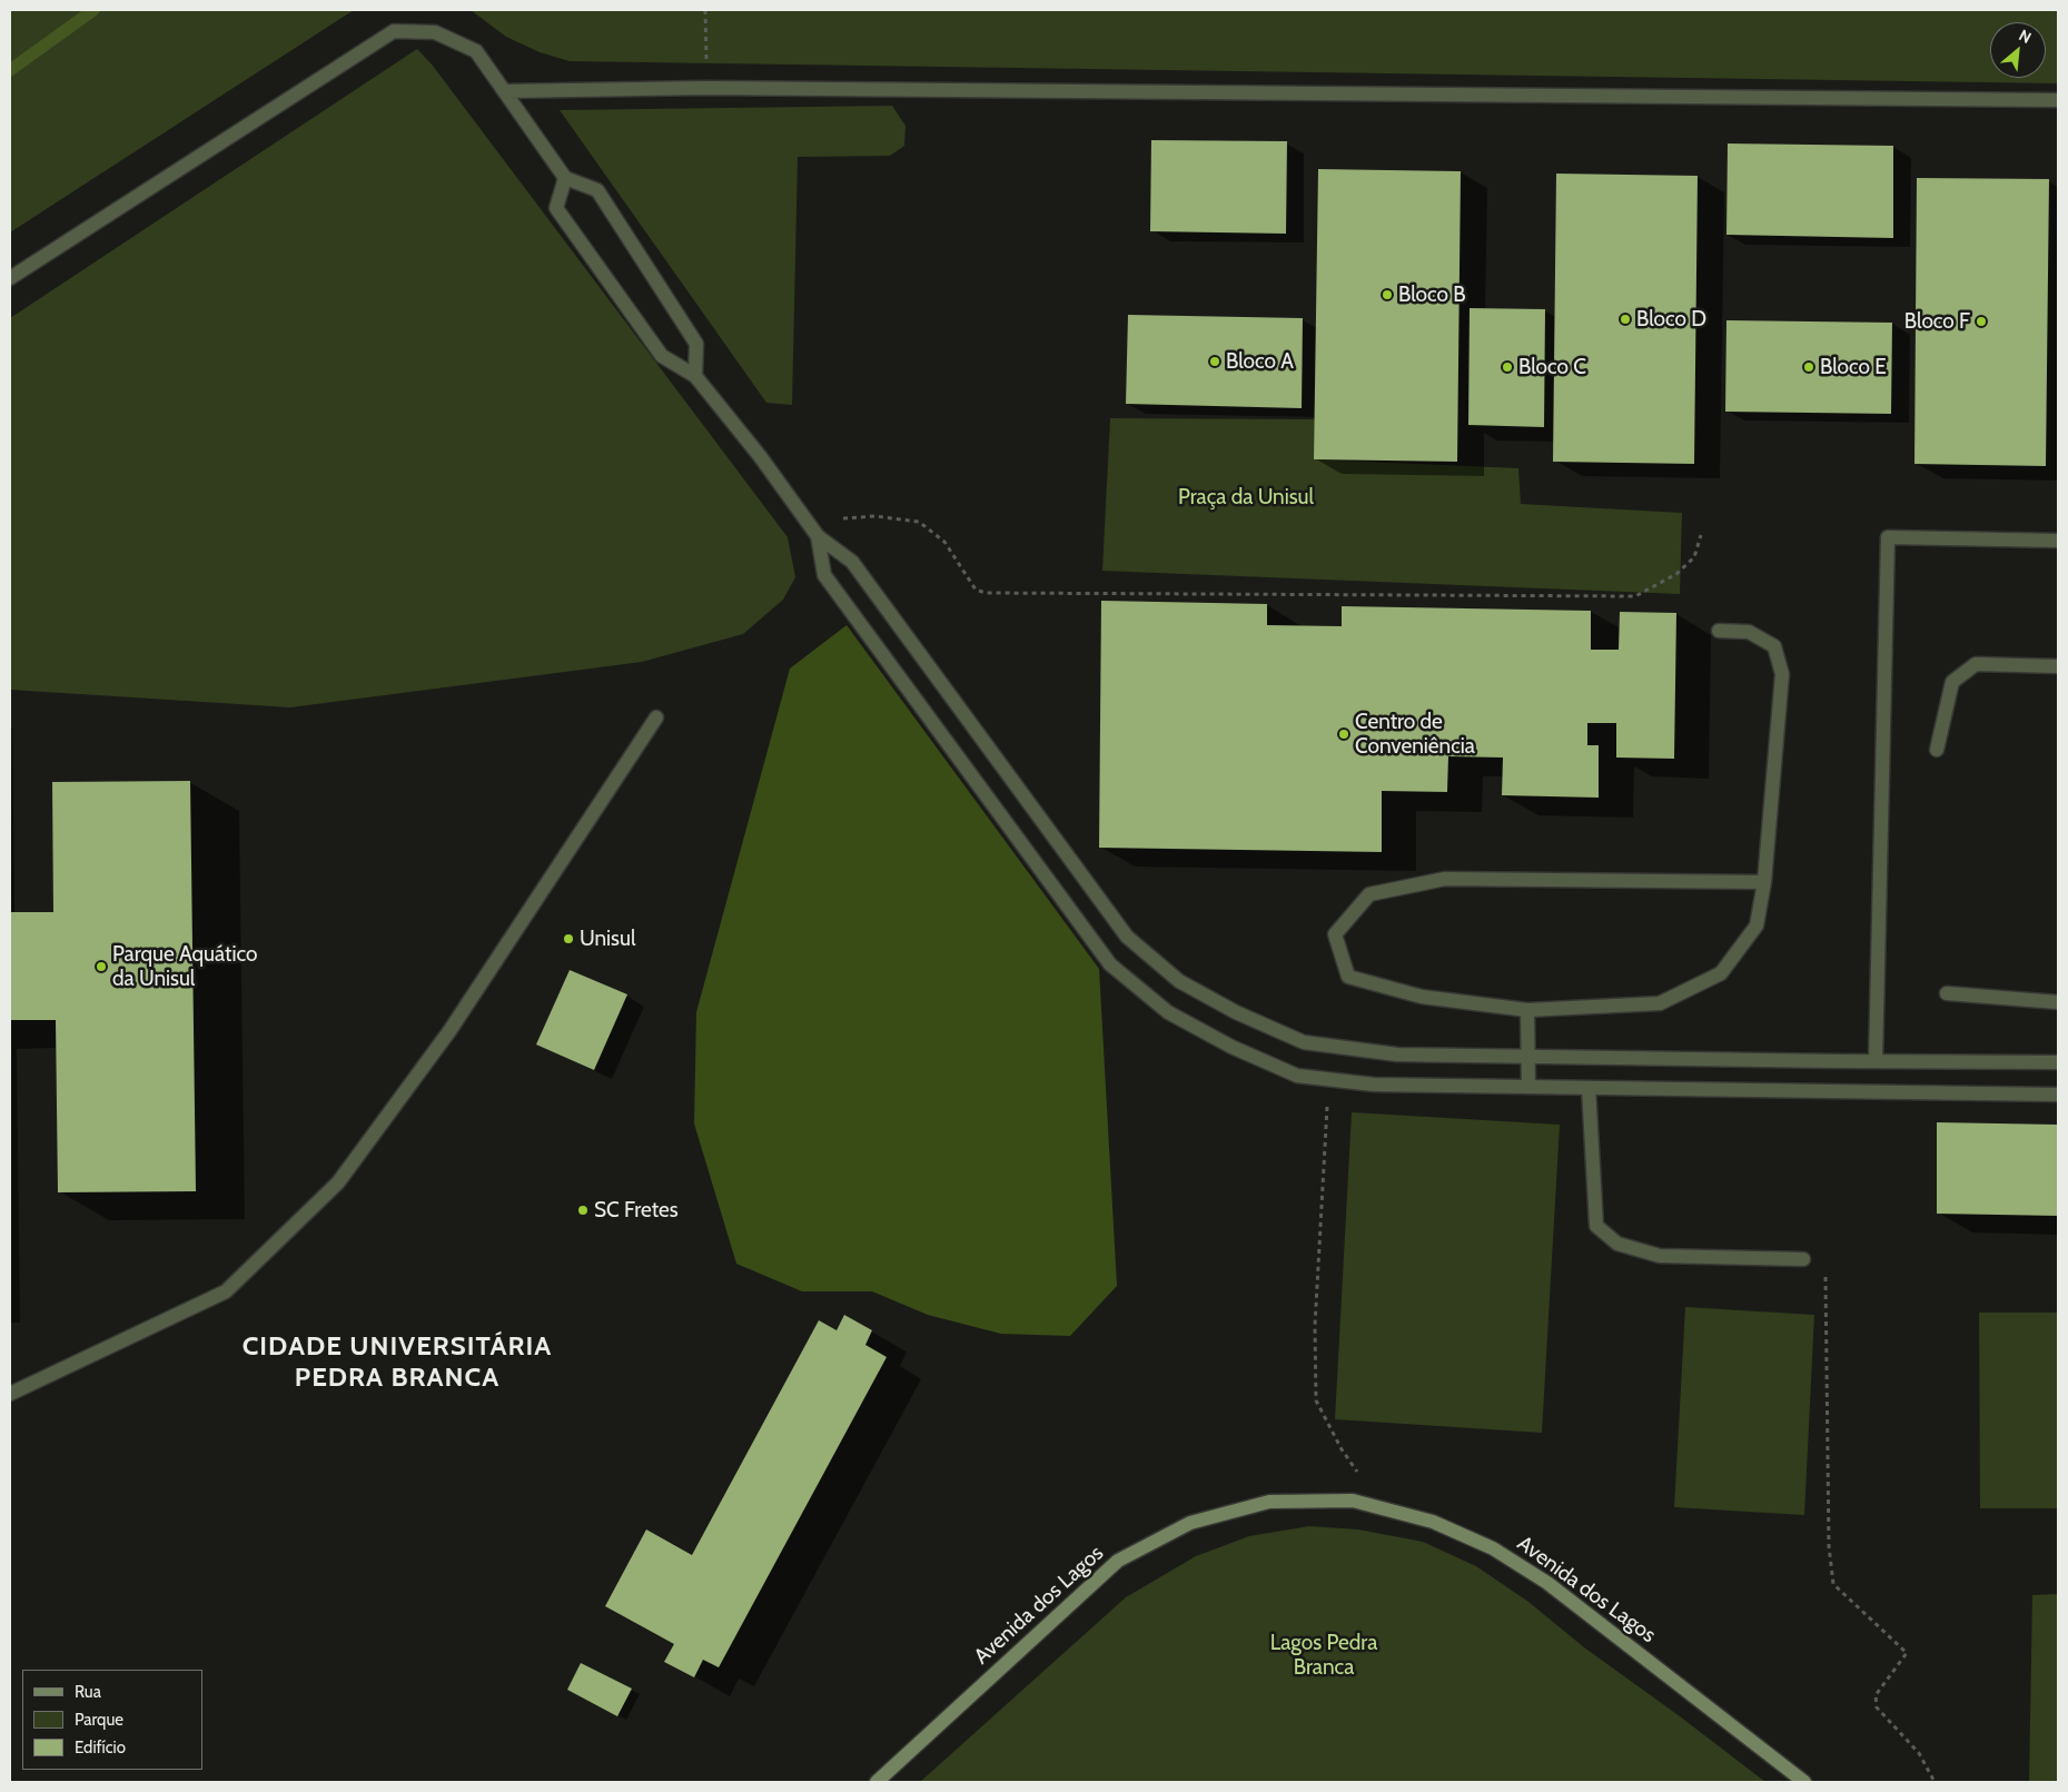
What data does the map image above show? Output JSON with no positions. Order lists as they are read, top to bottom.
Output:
{
  "streets": {
    "main road": ["Avenida dos Lagos"]
  },
  "districts": ["CIDADE UNIVERSITÁRIA PEDRA BRANCA"],
  "parks": ["Praça da Unisul", "Lagos Pedra Branca"],
  "places": [
    "Bloco B",
    "Bloco D",
    "Bloco F",
    "Bloco A",
    "Bloco C",
    "Bloco E",
    "Centro de Conveniência",
    "Unisul",
    "Parque Aquático da Unisul",
    "SC Fretes"
  ],
  "legend": ["Rua", "Parque", "Edifício"],
  "north": "top right"
}
